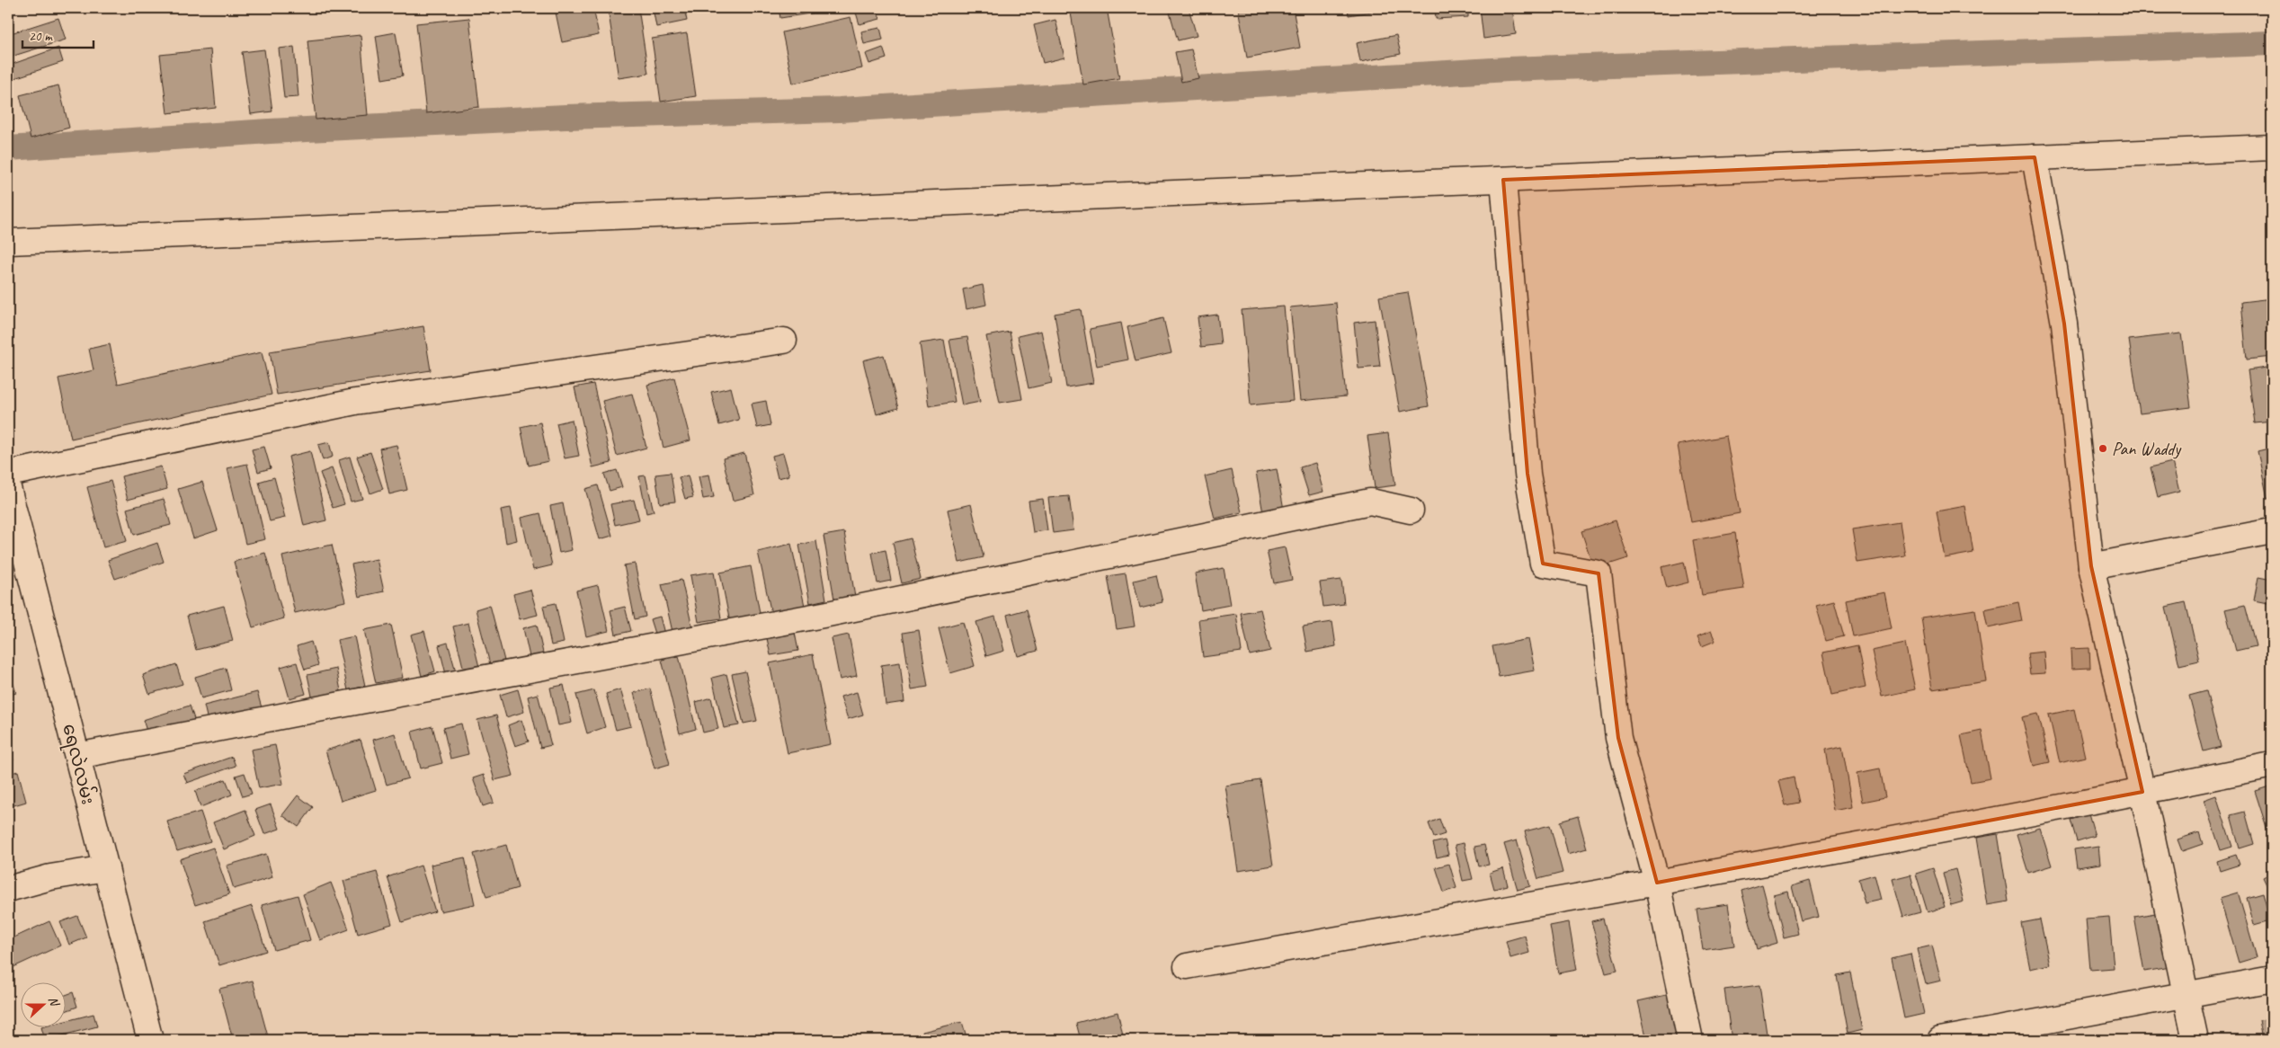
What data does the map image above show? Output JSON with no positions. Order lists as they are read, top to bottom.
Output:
{
  "streets": {
    "street": ["ရေလဲလမ်း"]
  },
  "places": ["Pan Waddy"],
  "scale_bar": "20 m",
  "north": "right"
}
